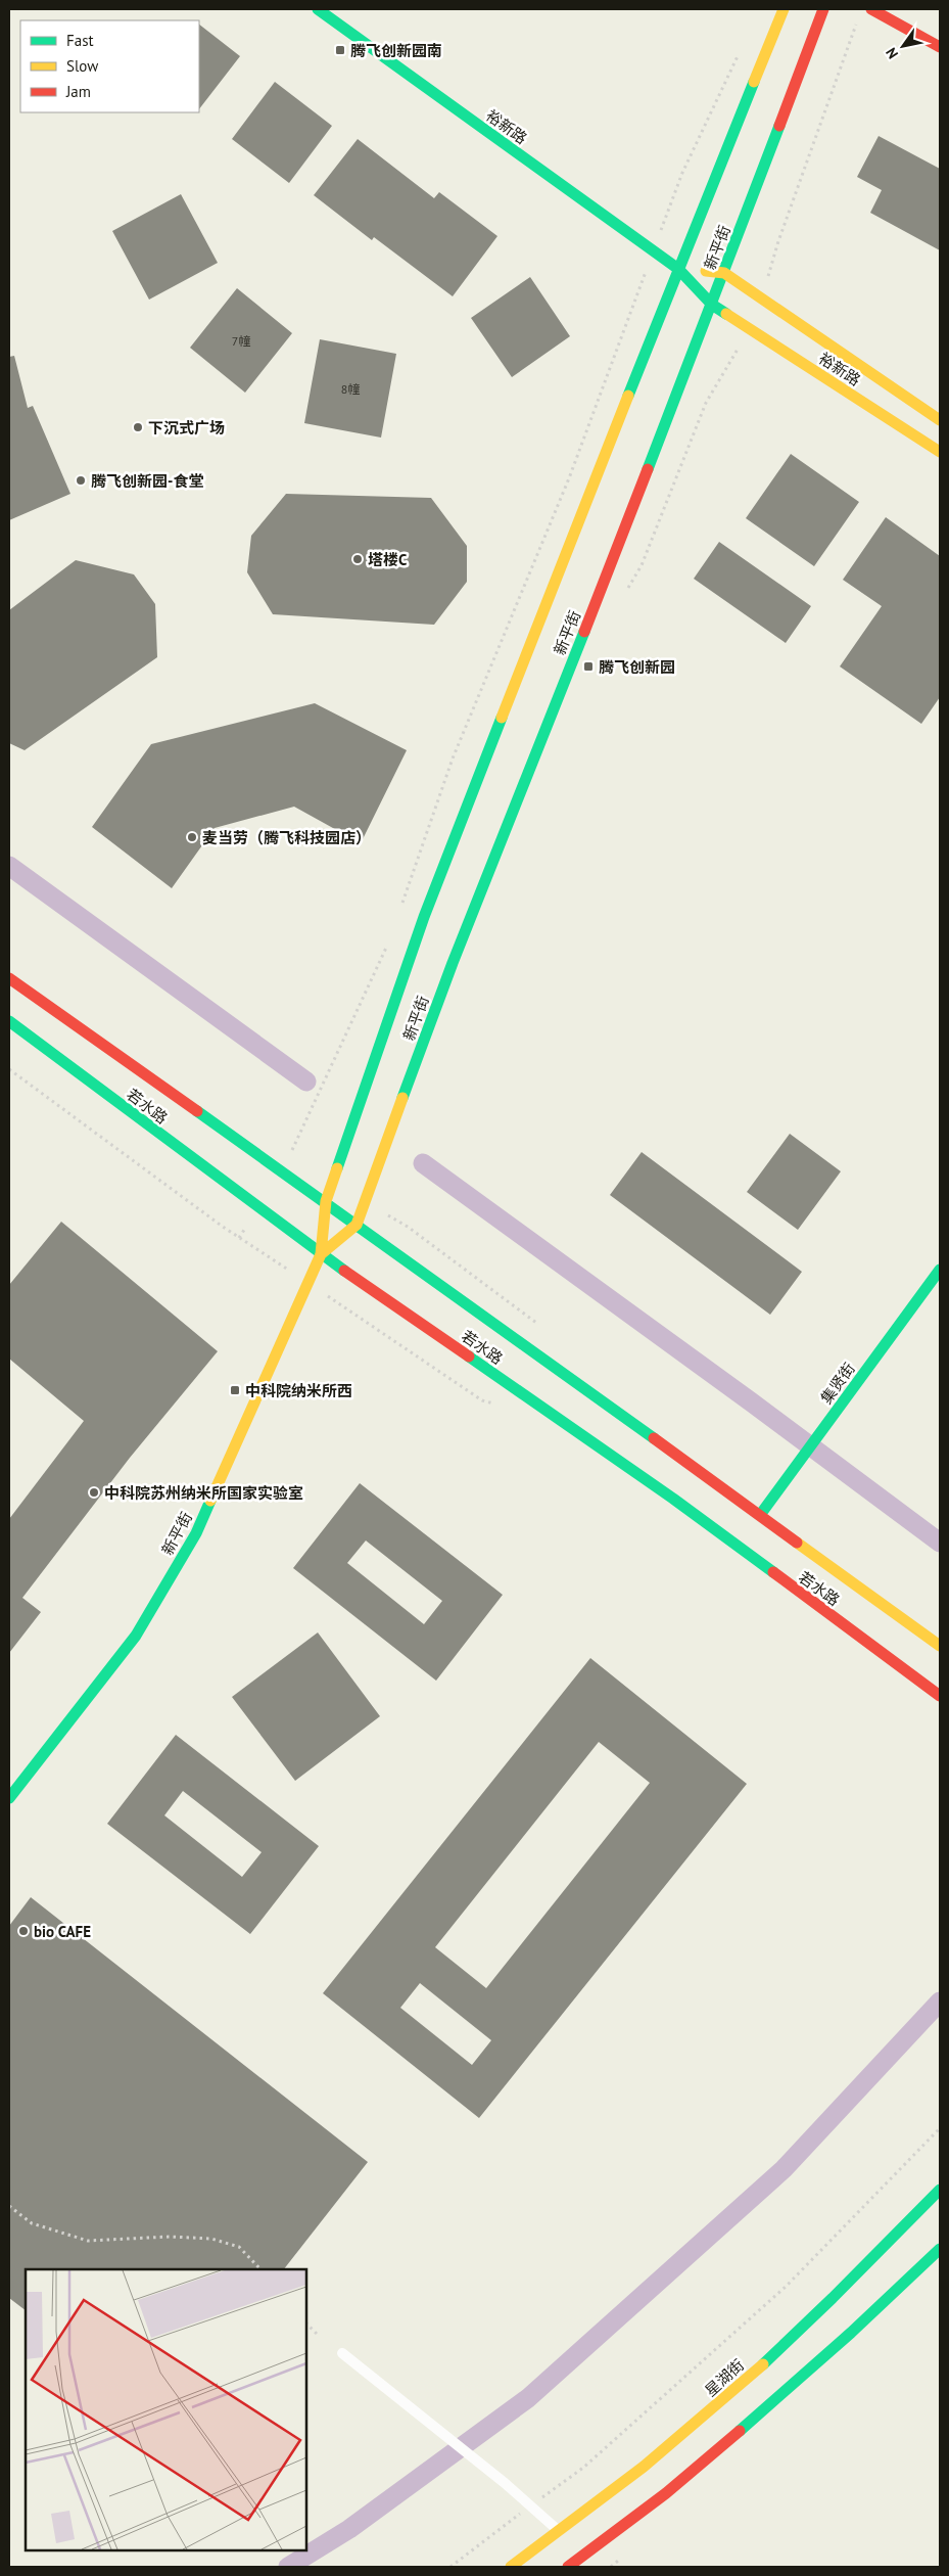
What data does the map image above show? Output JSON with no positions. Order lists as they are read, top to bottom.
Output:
{
  "streets": {
    "main road": [
      "裕新路",
      "新平街",
      "若水路",
      "集贤街",
      "星湖街"
    ]
  },
  "crossings": [
    ["裕新路", "新平街"],
    ["新平街", "若水路"],
    ["若水路", "集贤街"]
  ],
  "places": {
    "transit": ["腾飞创新园南", "腾飞创新园", "中科院纳米所西"],
    "other": [
      "下沉式广场",
      "腾飞创新园-食堂",
      "塔楼C",
      "麦当劳（腾飞科技园店）",
      "中科院苏州纳米所国家实验室",
      "bio CAFE"
    ]
  },
  "house_numbers": ["7幢", "8幢"],
  "legend": ["Fast", "Slow", "Jam"],
  "north": "bottom left"
}
